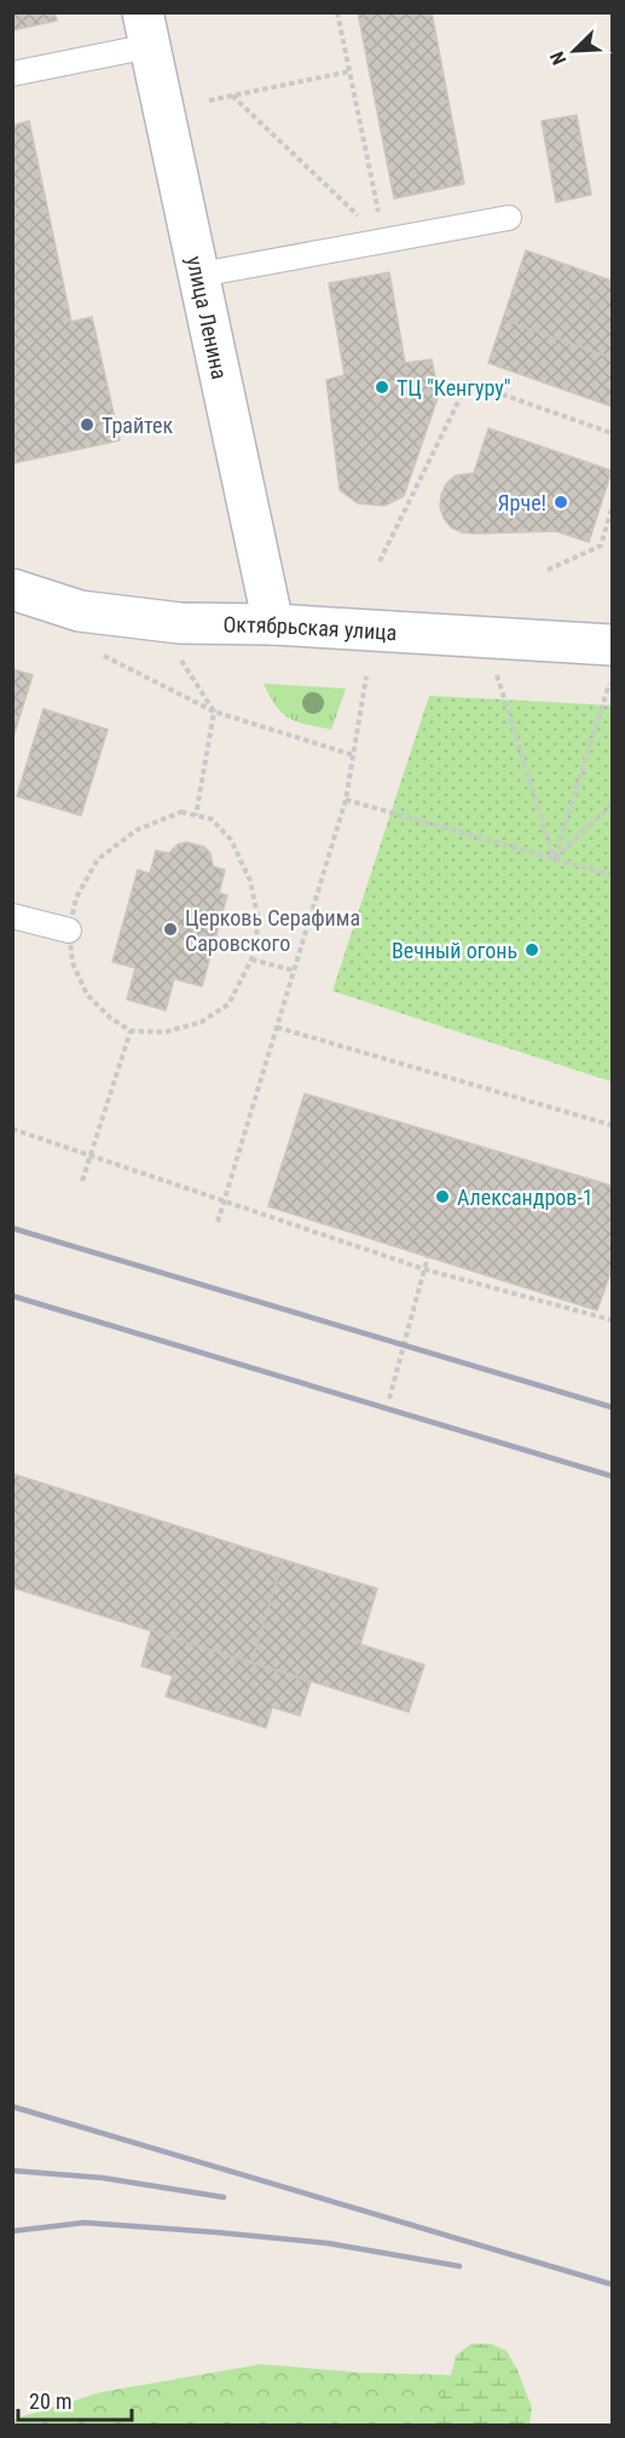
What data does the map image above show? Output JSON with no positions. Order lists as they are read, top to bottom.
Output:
{
  "streets": {
    "main road": ["улица Ленина", "Октябрьская улица"]
  },
  "crossings": [
    ["улица Ленина", "Октябрьская улица"]
  ],
  "places": [
    "ТЦ \"Кенгуру\"",
    "Трайтек",
    "Ярче!",
    "Церковь Серафима Саровского",
    "Вечный огонь",
    "Александров-1"
  ],
  "scale_bar": "20 m",
  "north": "bottom left"
}
